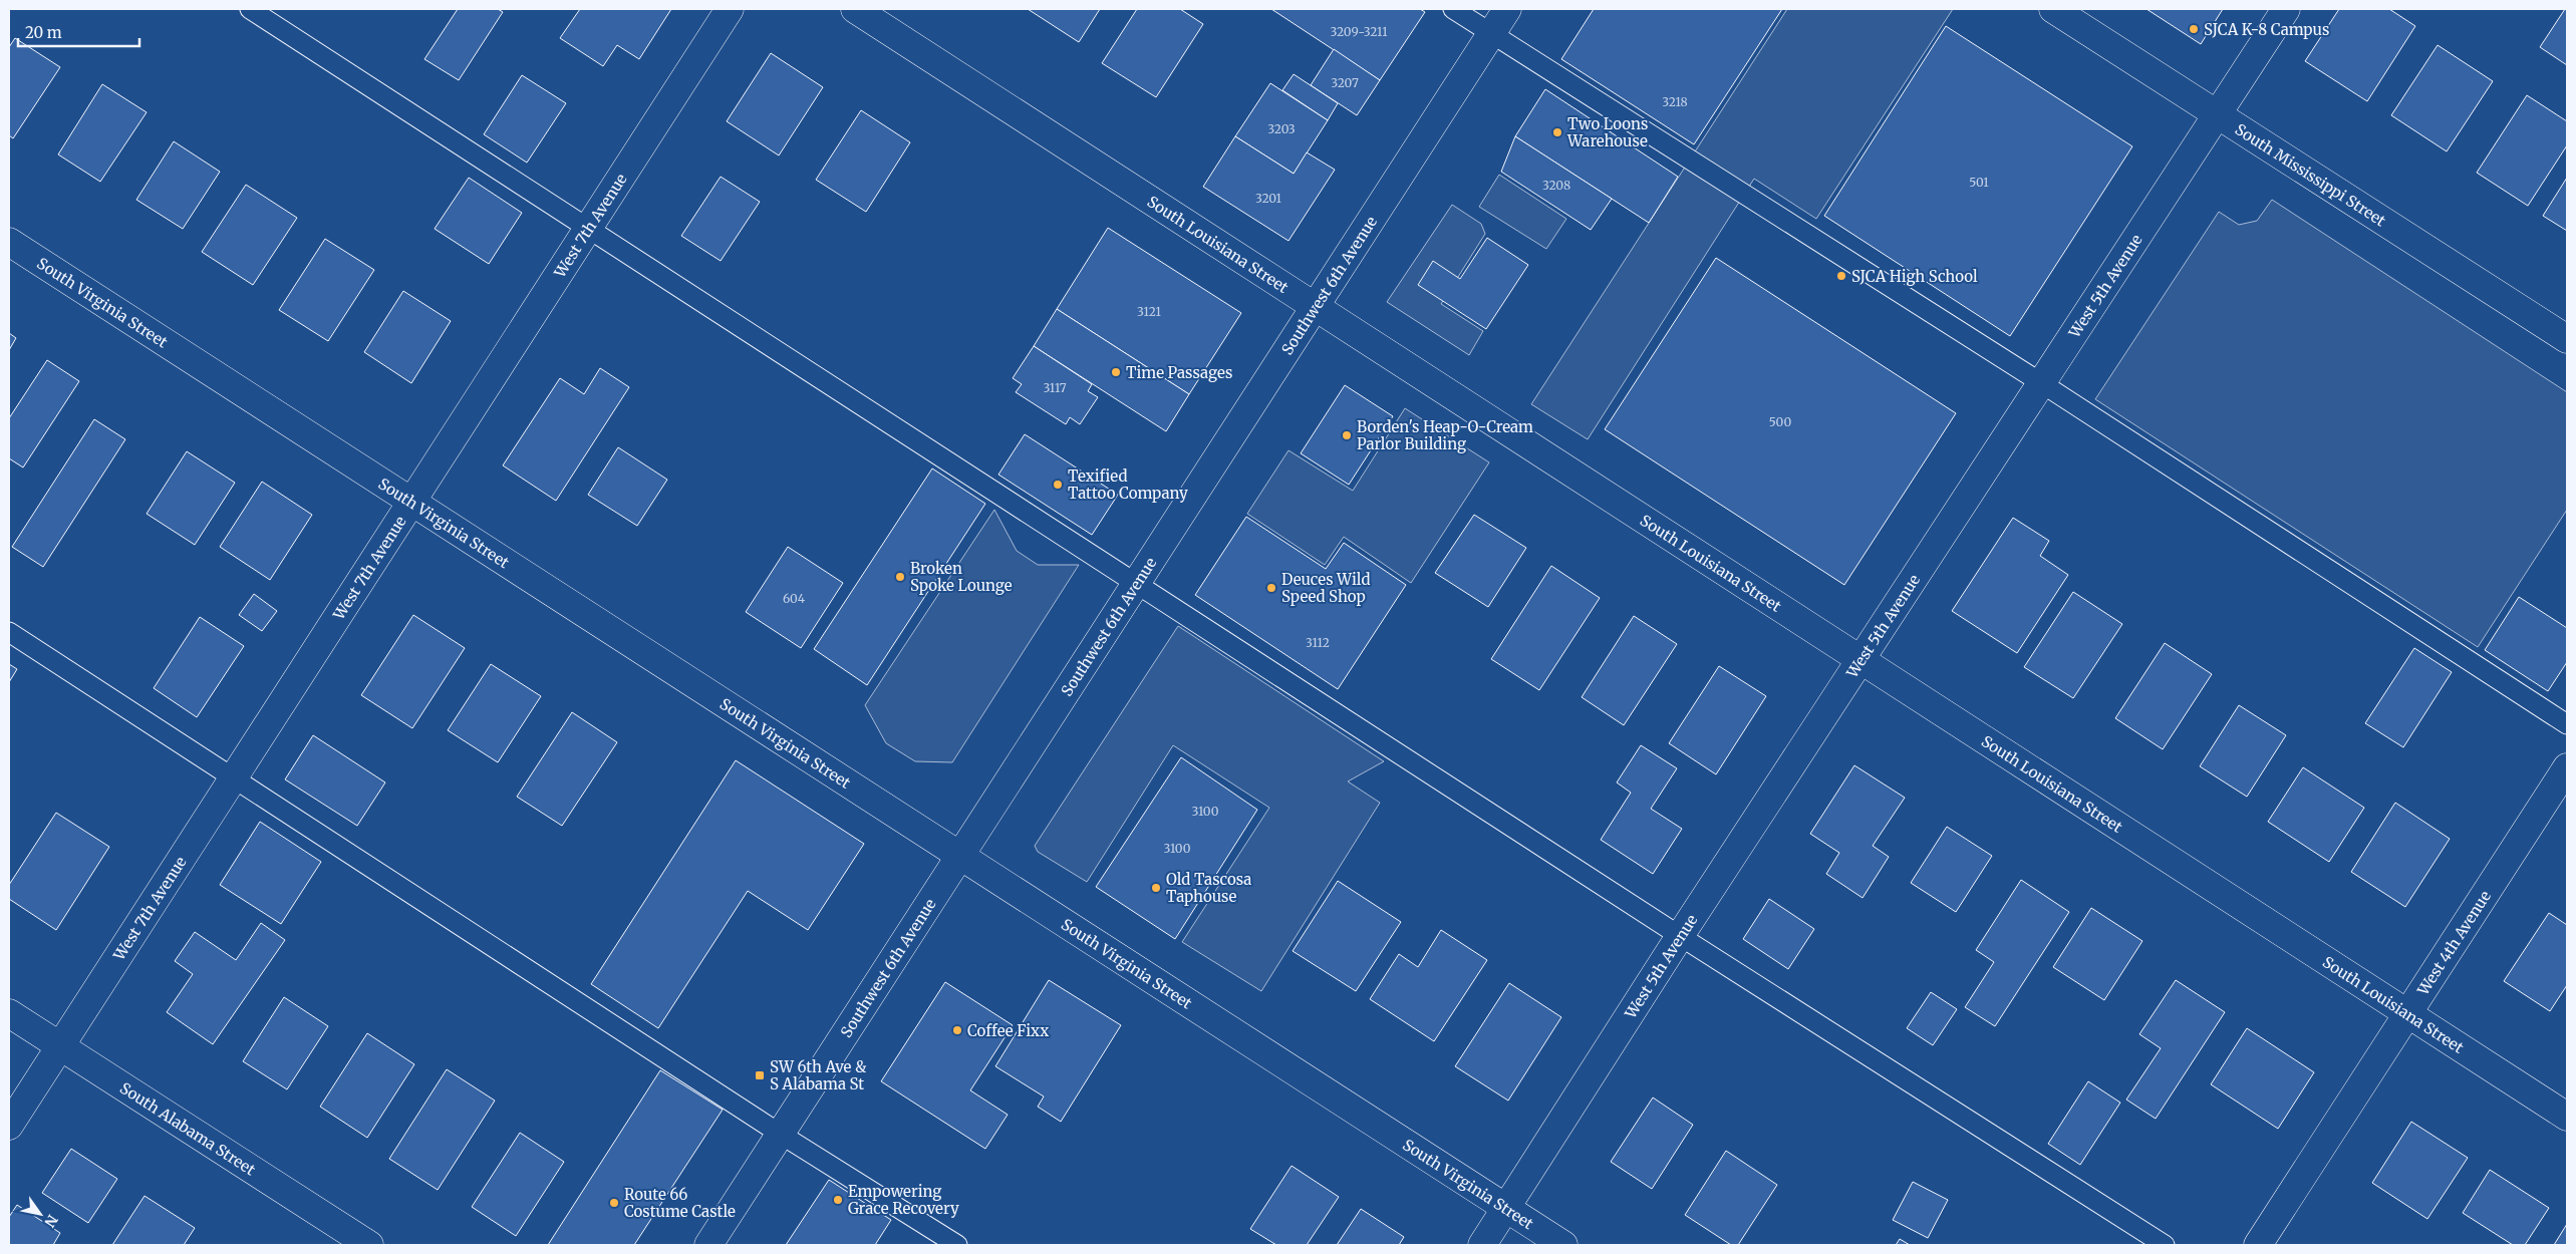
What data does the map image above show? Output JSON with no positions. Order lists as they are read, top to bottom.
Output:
{
  "streets": {
    "street": [
      "South Mississippi Street",
      "West 7th Avenue",
      "South Louisiana Street",
      "Southwest 6th Avenue",
      "West 5th Avenue",
      "South Virginia Street",
      "West 4th Avenue",
      "South Alabama Street"
    ]
  },
  "crossings": [
    ["South Mississippi Street", "West 5th Avenue"],
    ["West 7th Avenue", "South Virginia Street"],
    ["West 7th Avenue", "South Alabama Street"],
    ["South Louisiana Street", "Southwest 6th Avenue"],
    ["South Louisiana Street", "West 5th Avenue"],
    ["South Louisiana Street", "West 4th Avenue"],
    ["Southwest 6th Avenue", "South Virginia Street"],
    ["West 5th Avenue", "South Virginia Street"]
  ],
  "places": {
    "other": [
      "SJCA K-8 Campus",
      "Two Loons Warehouse",
      "SJCA High School",
      "Time Passages",
      "Borden's Heap-O-Cream Parlor Building",
      "Texified Tattoo Company",
      "Broken Spoke Lounge",
      "Deuces Wild Speed Shop",
      "Old Tascosa Taphouse",
      "Coffee Fixx",
      "Empowering Grace Recovery",
      "Route 66 Costume Castle"
    ],
    "transit": ["SW 6th Ave & S Alabama St"]
  },
  "house_numbers": [
    "3209-3211",
    "3207",
    "3218",
    "3203",
    "501",
    "3208",
    "3201",
    "3121",
    "3117",
    "500",
    "604",
    "3112",
    "3100",
    "3100"
  ],
  "scale_bar": "20 m",
  "north": "bottom right"
}
